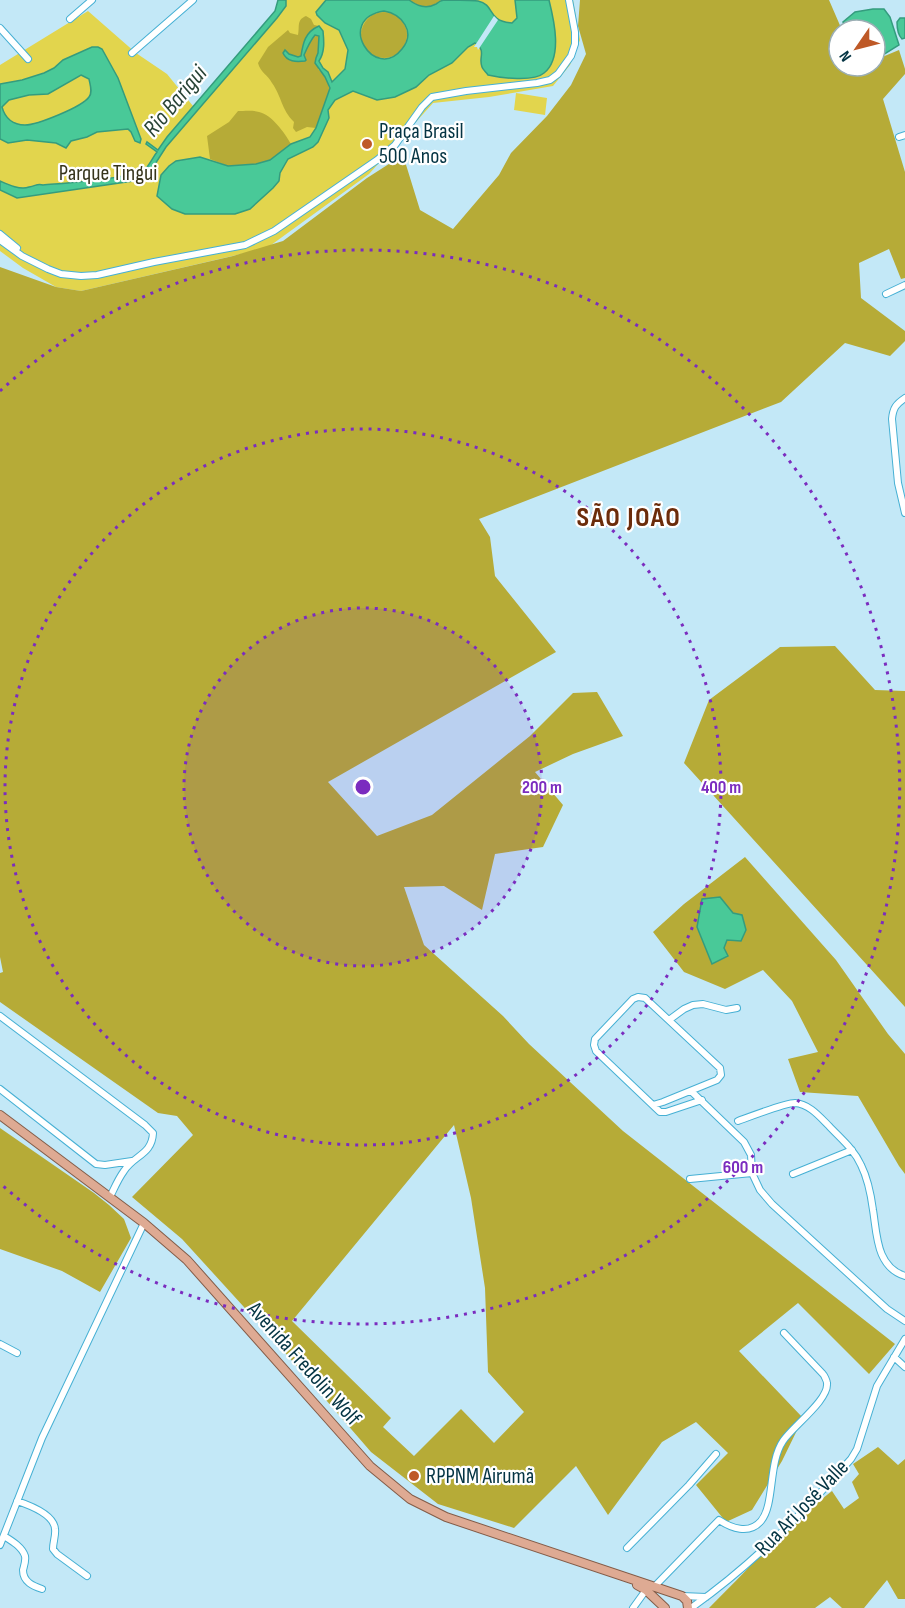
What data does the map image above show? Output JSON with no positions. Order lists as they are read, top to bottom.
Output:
{
  "streets": {
    "main road": ["Avenida Fredolin Wolf"],
    "street": ["Rua Ari José Valle"]
  },
  "districts": ["SÃO JOÃO"],
  "water": ["Rio Barigui"],
  "parks": ["Parque Tingui"],
  "places": ["Praça Brasil 500 Anos", "RPPNM Airumã"],
  "north": "bottom left",
  "rings": ["200 m", "400 m", "600 m"]
}
